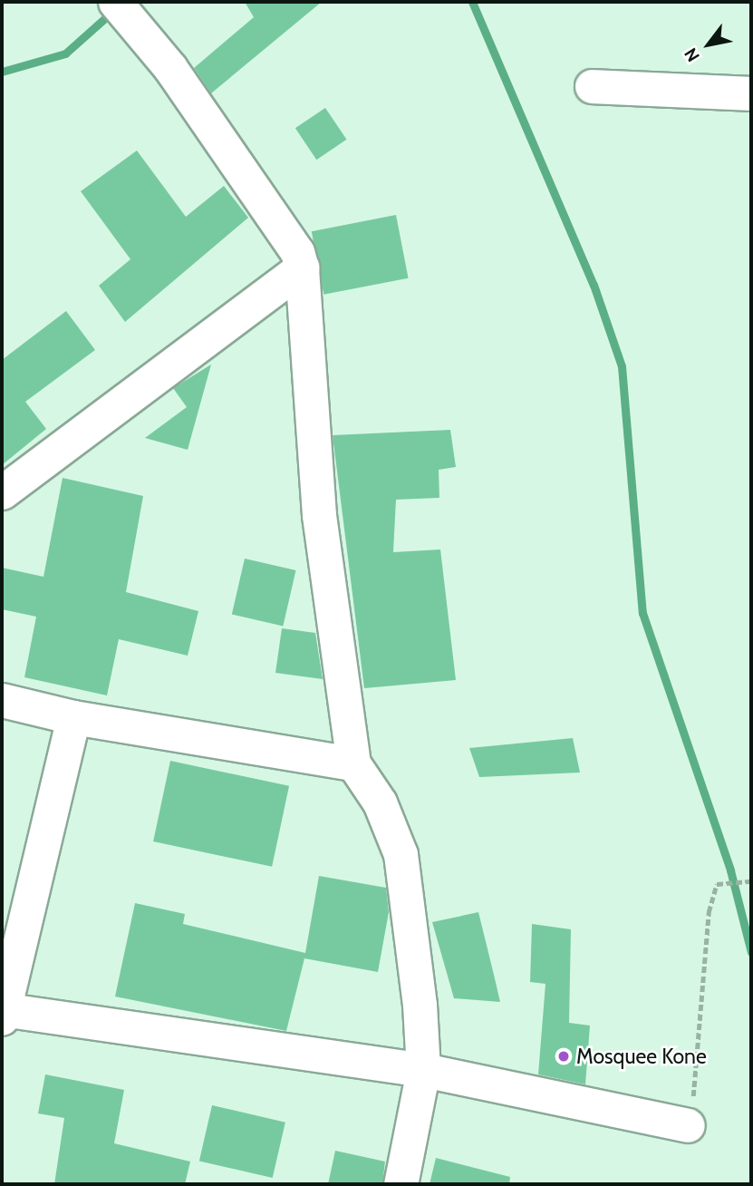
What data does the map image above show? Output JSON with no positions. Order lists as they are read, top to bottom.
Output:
{
  "places": ["Mosquee Kone"],
  "north": "bottom left"
}
